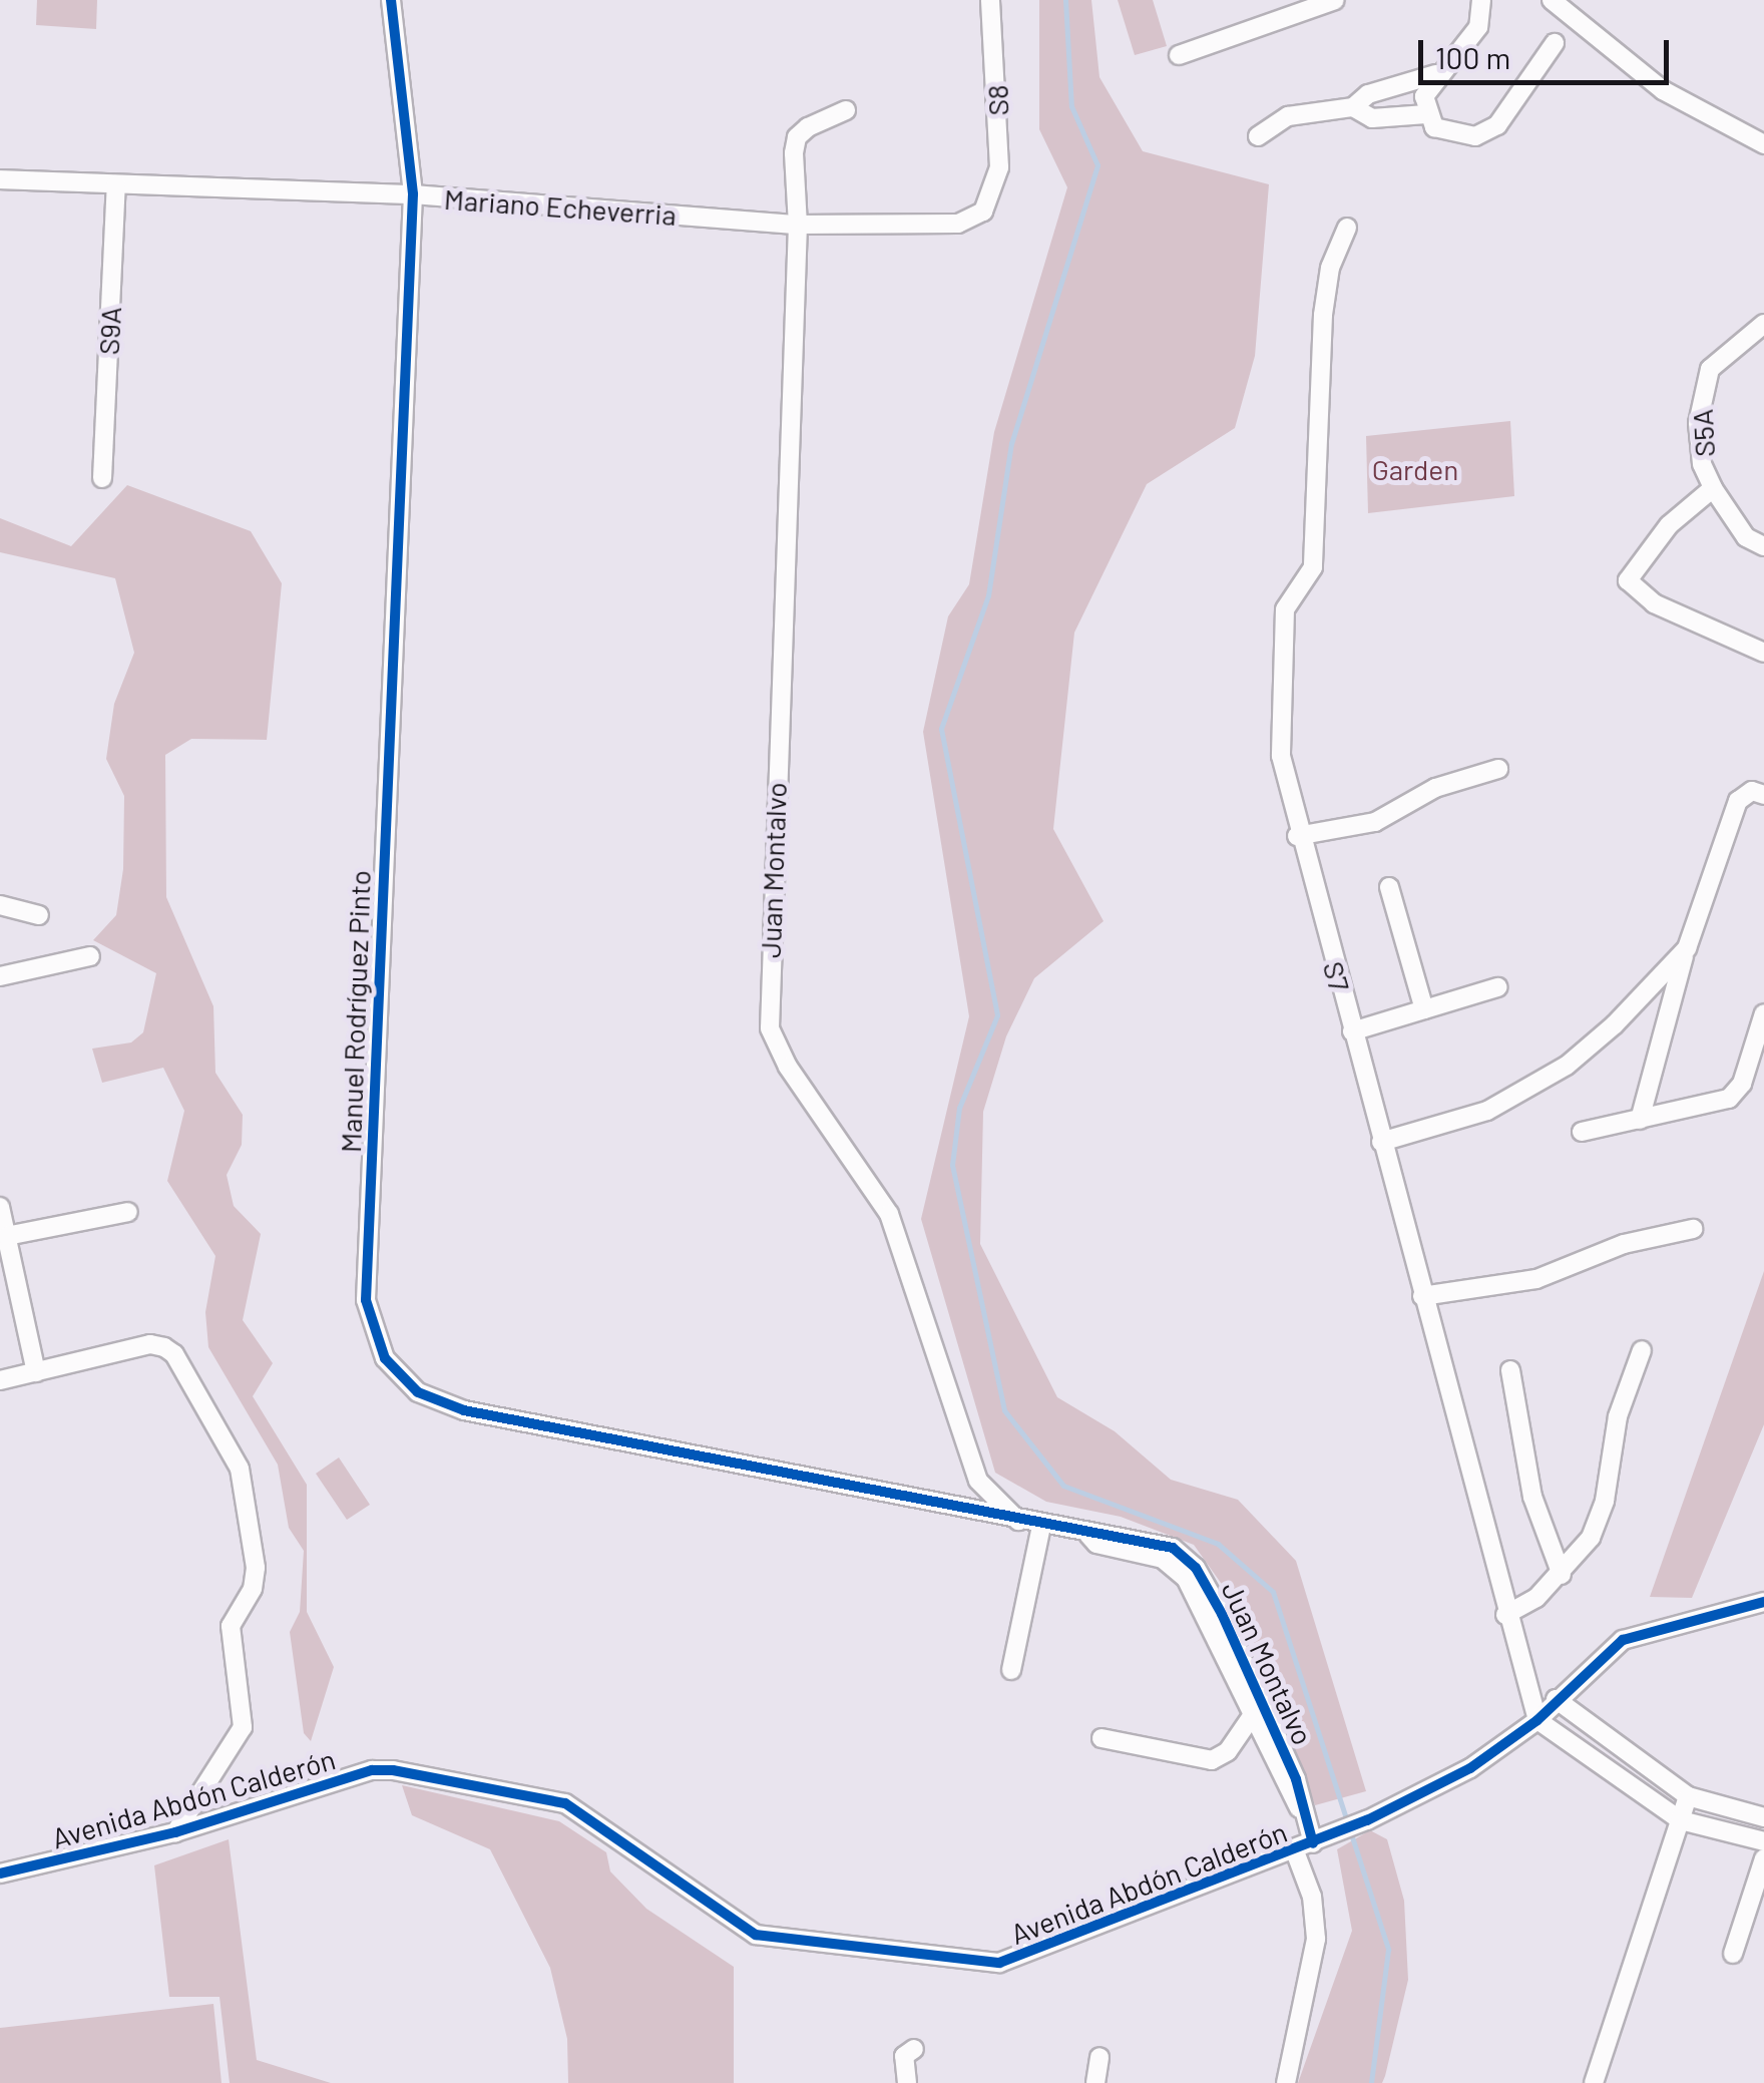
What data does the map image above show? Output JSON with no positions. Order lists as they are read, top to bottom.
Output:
{
  "streets": {
    "street": [
      "S8",
      "Mariano Echeverria",
      "S9A",
      "S5A",
      "Juan Montalvo",
      "S7",
      "Manuel Rodríguez Pinto",
      "Avenida Abdón Calderón"
    ]
  },
  "crossings": [
    ["S8", "Mariano Echeverria"],
    ["Mariano Echeverria", "S9A"],
    ["Mariano Echeverria", "Juan Montalvo"],
    ["Mariano Echeverria", "Manuel Rodríguez Pinto"],
    ["Juan Montalvo", "Manuel Rodríguez Pinto"],
    ["Juan Montalvo", "Avenida Abdón Calderón"],
    ["S7", "Avenida Abdón Calderón"]
  ],
  "parks": ["Garden"],
  "scale_bar": "100 m"
}
